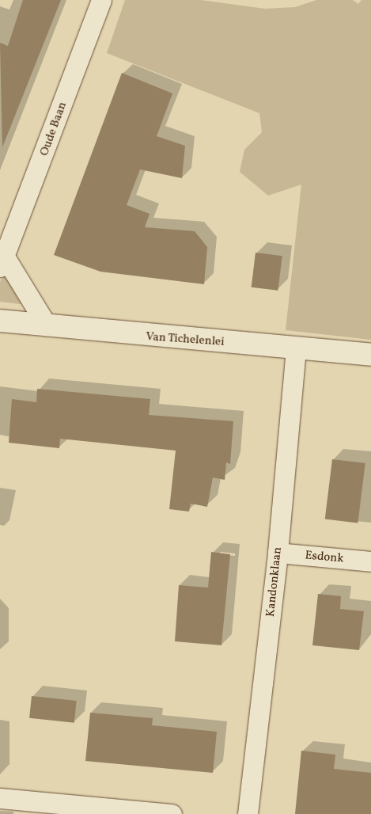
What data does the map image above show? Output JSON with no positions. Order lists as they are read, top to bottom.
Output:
{
  "streets": {
    "street": [
      "Oude Baan",
      "Van Tichelenlei",
      "Esdonk",
      "Kandonklaan"
    ]
  },
  "crossings": [
    ["Oude Baan", "Van Tichelenlei"],
    ["Van Tichelenlei", "Kandonklaan"],
    ["Esdonk", "Kandonklaan"]
  ]
}
